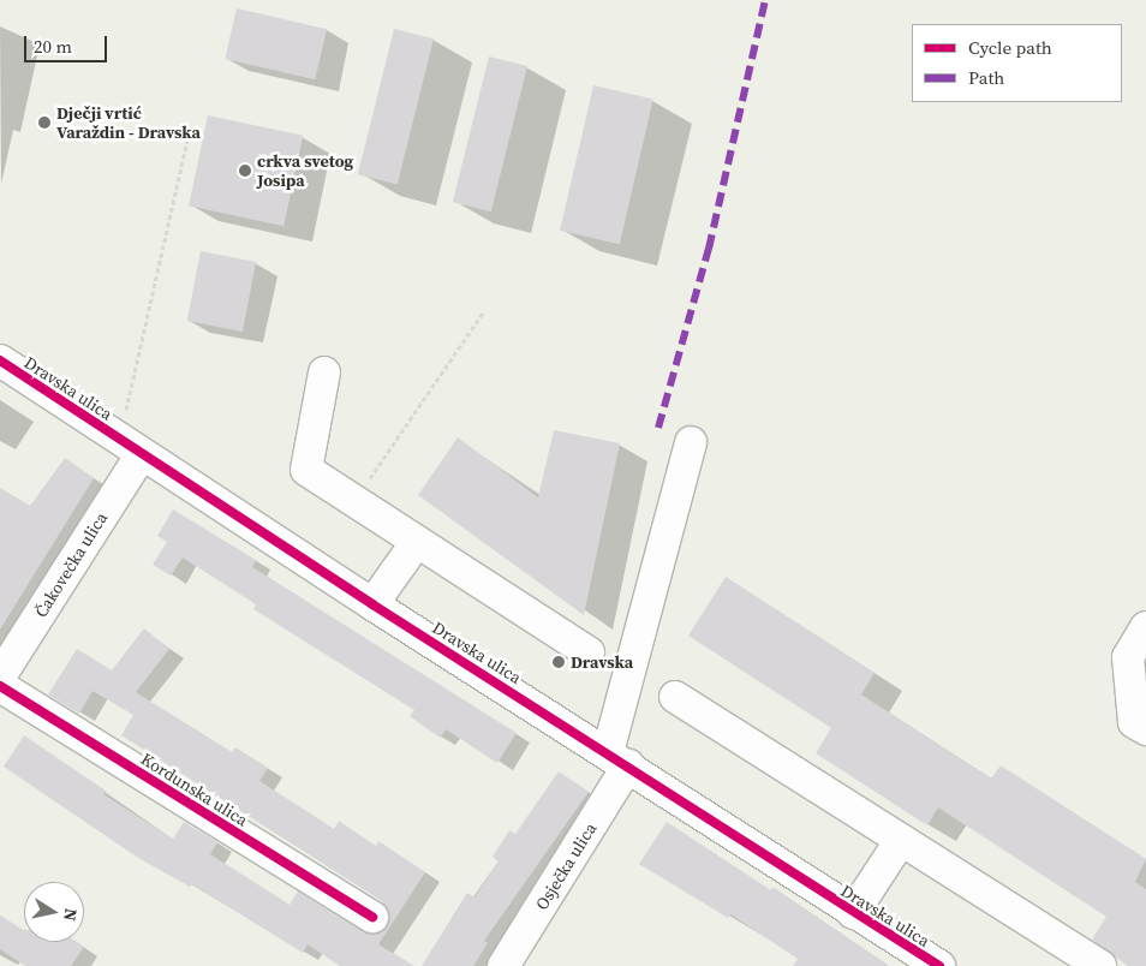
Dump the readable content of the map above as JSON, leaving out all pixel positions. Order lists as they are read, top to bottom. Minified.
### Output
{"streets":{"street":["Dravska ulica","Čakovečka ulica","Kordunska ulica","Osječka ulica"]},"crossings":[["Dravska ulica","Čakovečka ulica"],["Dravska ulica","Osječka ulica"]],"places":["Dječji vrtić Varaždin - Dravska","crkva svetog Josipa","Dravska"],"legend":["Cycle path","Path"],"scale_bar":"20 m","north":"right"}
